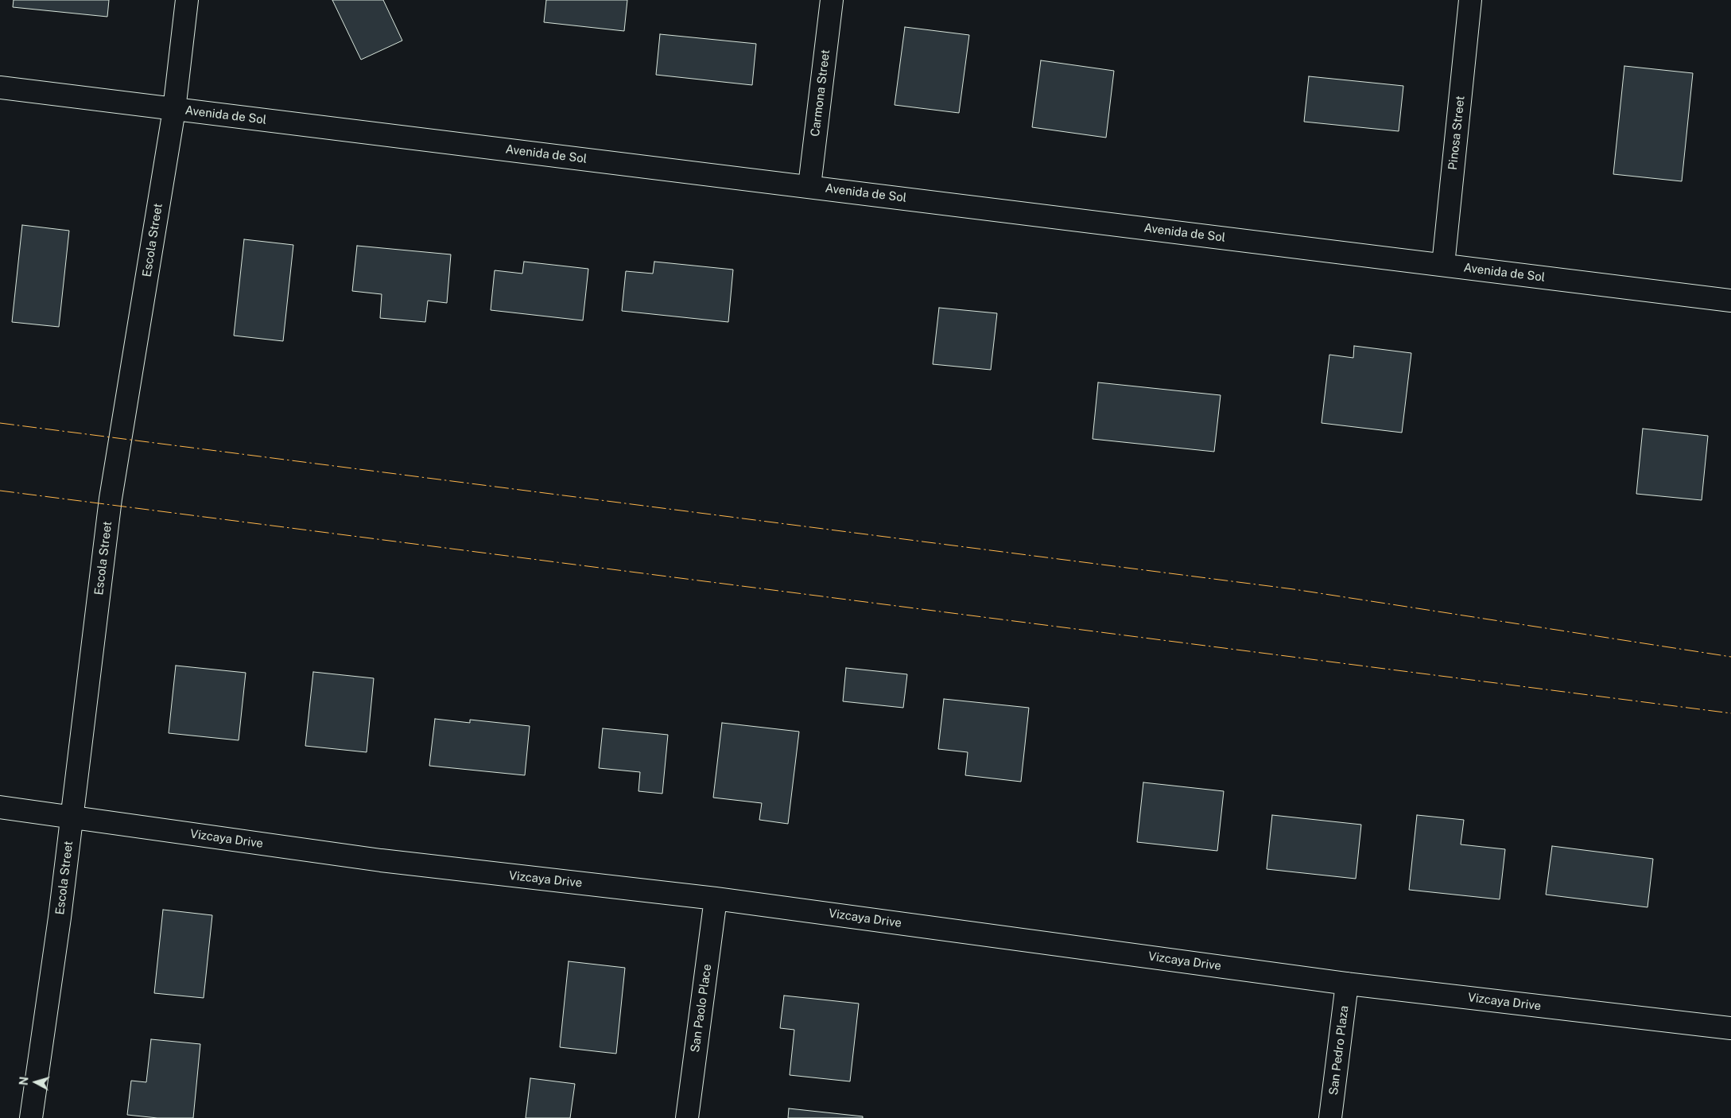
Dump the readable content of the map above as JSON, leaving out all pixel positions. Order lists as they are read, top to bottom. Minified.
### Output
{"streets":{"street":["Carmona Street","Avenida de Sol","Pinosa Street","Escola Street","Vizcaya Drive","San Paolo Place","San Pedro Plaza"]},"crossings":[["Carmona Street","Avenida de Sol"],["Avenida de Sol","Pinosa Street"],["Avenida de Sol","Escola Street"],["Escola Street","Vizcaya Drive"],["Vizcaya Drive","San Paolo Place"],["Vizcaya Drive","San Pedro Plaza"]],"north":"left"}
